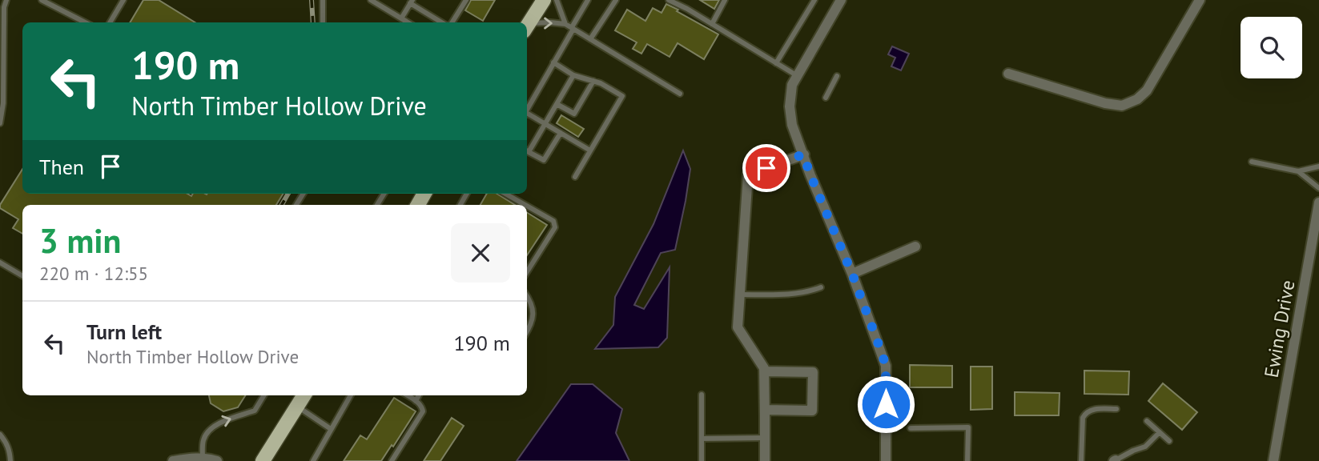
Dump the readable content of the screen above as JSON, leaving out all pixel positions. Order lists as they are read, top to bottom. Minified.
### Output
{"streets":{"street":["Ewing Drive"]},"page":{"turn":["190 m","North Timber Hollow Drive"],"then":"Then","heading":["3 min","220 m · 12:55"],"list":[{"name":"Turn left","note":"North Timber Hollow Drive","value":"190 m"}]}}
